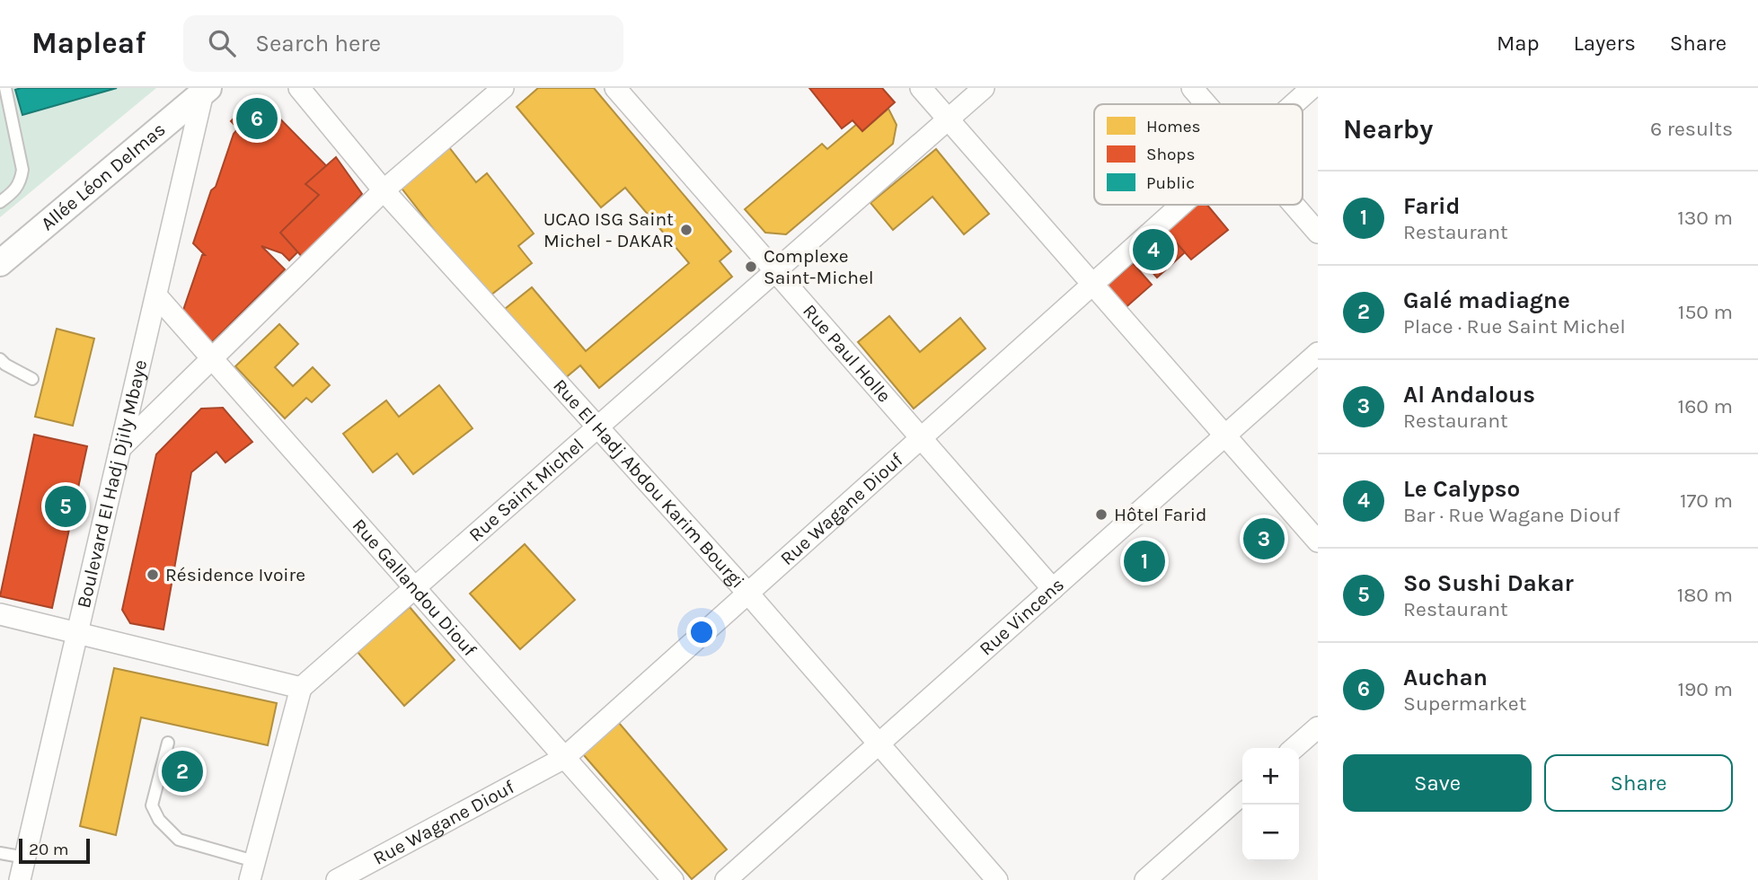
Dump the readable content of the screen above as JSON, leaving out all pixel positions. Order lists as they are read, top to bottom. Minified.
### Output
{"streets":{"street":["Allée Léon Delmas","Rue Paul Holle","Rue El Hadj Abdou Karim Bourgi","Boulevard El Hadj Djily Mbaye","Rue Saint Michel","Rue Wagane Diouf","Rue Gallandou Diouf","Rue Vincens"]},"crossings":[["Allée Léon Delmas","Boulevard El Hadj Djily Mbaye"],["Rue Paul Holle","Rue Saint Michel"],["Rue Paul Holle","Rue Wagane Diouf"],["Rue Paul Holle","Rue Vincens"],["Rue El Hadj Abdou Karim Bourgi","Rue Saint Michel"],["Rue El Hadj Abdou Karim Bourgi","Rue Wagane Diouf"],["Rue El Hadj Abdou Karim Bourgi","Rue Vincens"],["Boulevard El Hadj Djily Mbaye","Rue Gallandou Diouf"],["Rue Saint Michel","Rue Gallandou Diouf"],["Rue Wagane Diouf","Rue Gallandou Diouf"]],"places":["UCAO ISG Saint Michel - DAKAR","Complexe Saint-Michel","Hôtel Farid","Résidence Ivoire"],"legend":["Homes","Shops","Public"],"scale_bar":"20 m","page":{"header":"Mapleaf","search":"Search here","nav":["Map","Layers","Share"],"heading":["Nearby","6 results"],"pins":["6","4","5","3","1","2"],"list":[{"mark":"1","name":"Farid","note":"Restaurant","value":"130 m"},{"mark":"2","name":"Galé madiagne","note":"Place · Rue Saint Michel","value":"150 m"},{"mark":"3","name":"Al Andalous","note":"Restaurant","value":"160 m"},{"mark":"4","name":"Le Calypso","note":"Bar · Rue Wagane Diouf","value":"170 m"},{"mark":"5","name":"So Sushi Dakar","note":"Restaurant","value":"180 m"},{"mark":"6","name":"Auchan","note":"Supermarket","value":"190 m"}],"buttons":["Save","Share"],"map_buttons":["+","−"],"scale":"20 m"}}
